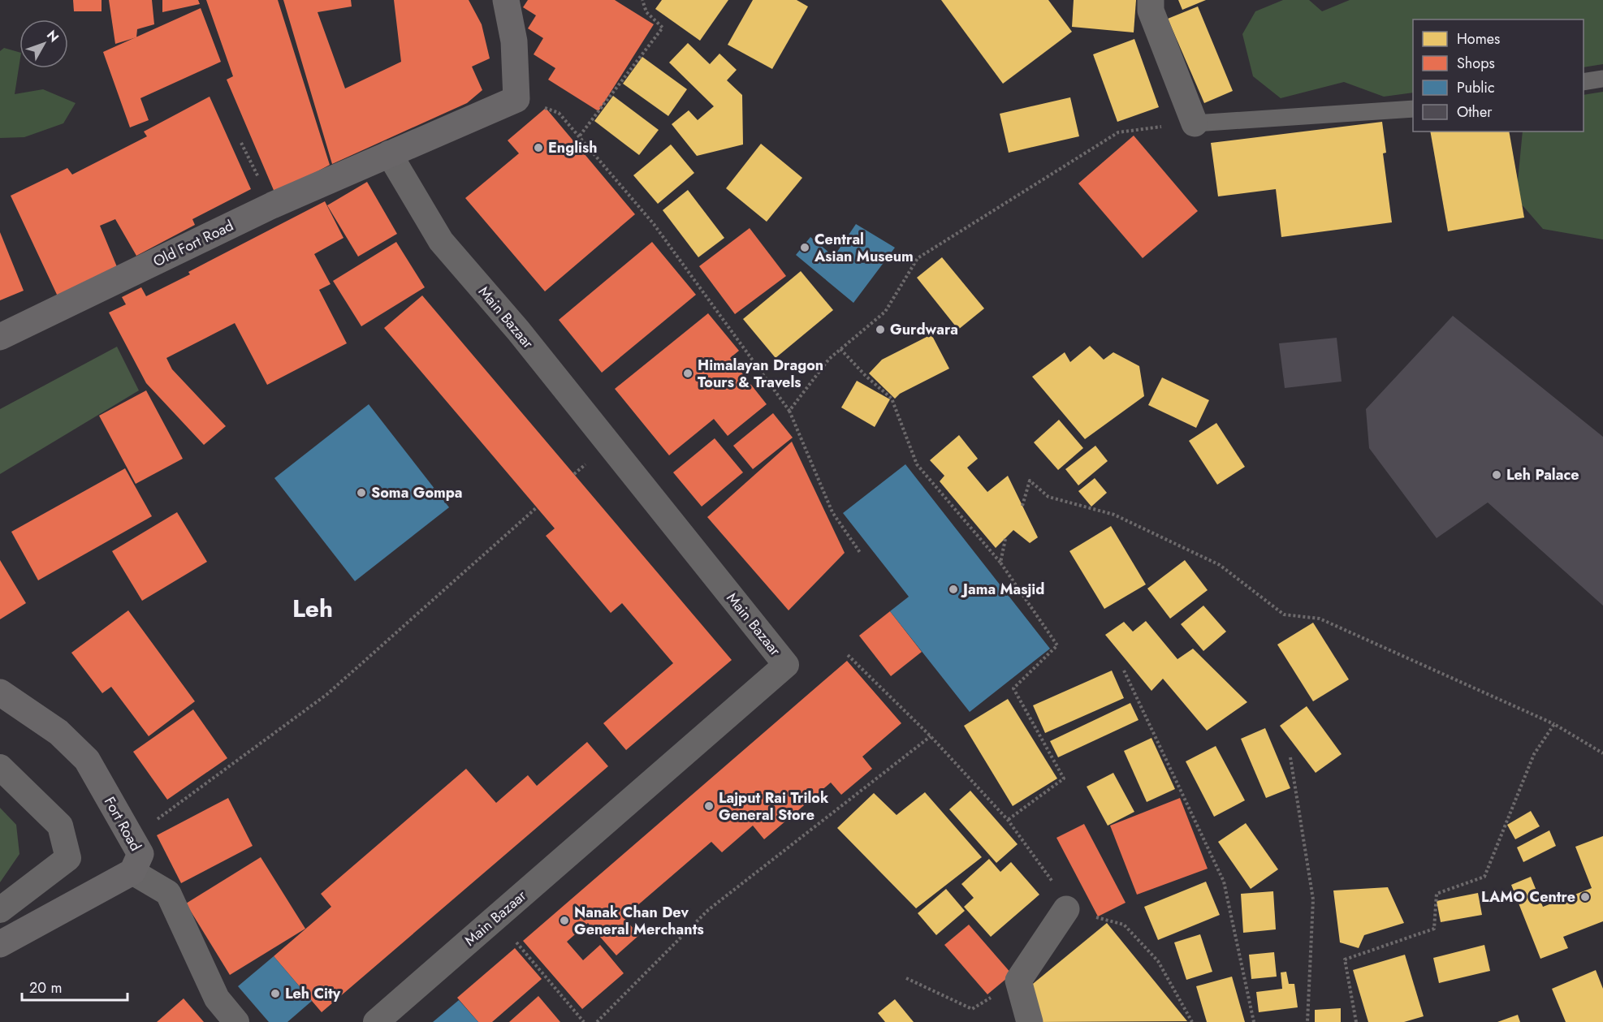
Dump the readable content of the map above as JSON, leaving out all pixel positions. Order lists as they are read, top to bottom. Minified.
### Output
{"streets":{"main road":["Old Fort Road","Fort Road"],"street":["Main Bazaar"]},"crossings":[["Old Fort Road","Main Bazaar"]],"districts":["Leh"],"places":["English","Central Asian Museum","Gurdwara","Himalayan Dragon Tours & Travels","Leh Palace","Soma Gompa","Jama Masjid","Lajput Rai Trilok General Store","LAMO Centre","Nanak Chan Dev General Merchants","Leh City"],"legend":["Homes","Shops","Public","Other"],"scale_bar":"20 m","north":"top right"}
